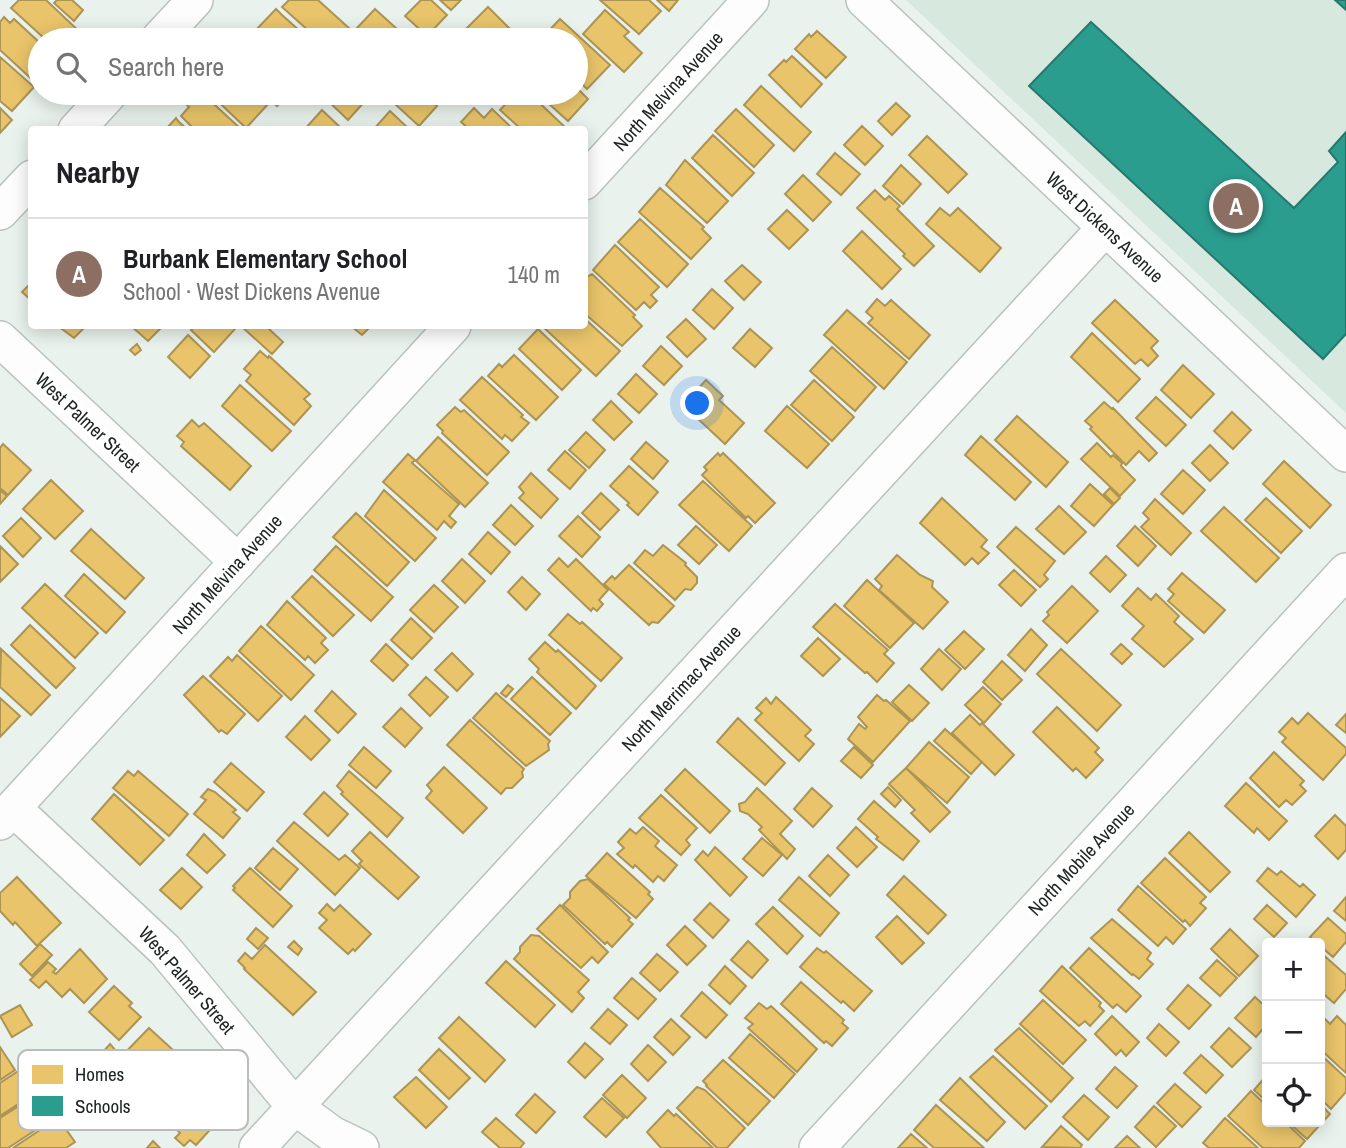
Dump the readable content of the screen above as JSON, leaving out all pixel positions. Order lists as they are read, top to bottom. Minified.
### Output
{"streets":{"street":["North Melvina Avenue","West Dickens Avenue","West Palmer Street","North Merrimac Avenue","North Mobile Avenue"]},"crossings":[["North Melvina Avenue","West Palmer Street"],["West Dickens Avenue","North Merrimac Avenue"],["West Palmer Street","North Merrimac Avenue"]],"legend":["Homes","Schools"],"page":{"search":"Search here","heading":"Nearby","pins":"A","list":[{"mark":"A","name":"Burbank Elementary School","note":"School · West Dickens Avenue","value":"140 m"}],"map_buttons":["+","−"]}}
